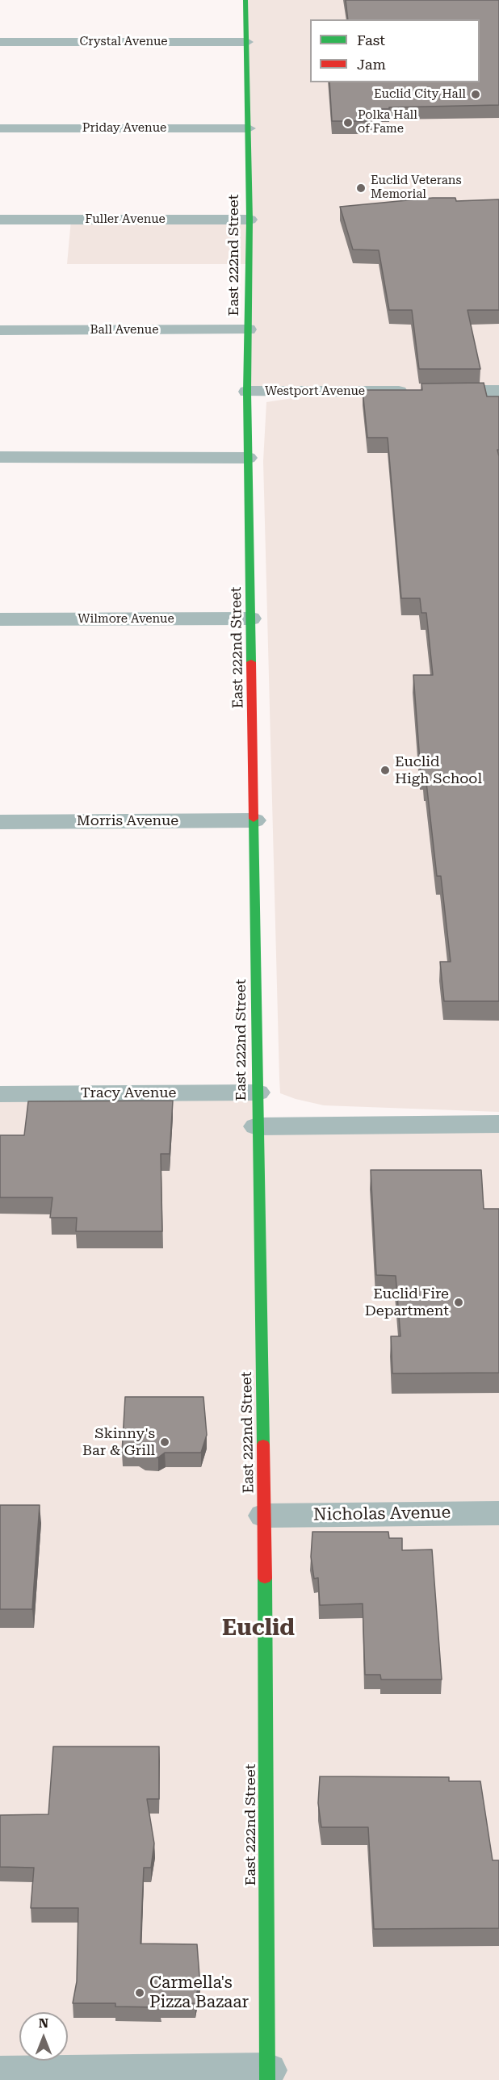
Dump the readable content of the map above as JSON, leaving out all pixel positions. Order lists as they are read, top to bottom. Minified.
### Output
{"streets":{"street":["Crystal Avenue","Priday Avenue","Fuller Avenue","East 222nd Street","Ball Avenue","Westport Avenue","Wilmore Avenue","Morris Avenue","Tracy Avenue","Nicholas Avenue"]},"crossings":[["Crystal Avenue","East 222nd Street"],["Priday Avenue","East 222nd Street"],["Fuller Avenue","East 222nd Street"],["East 222nd Street","Ball Avenue"],["East 222nd Street","Westport Avenue"],["East 222nd Street","Wilmore Avenue"],["East 222nd Street","Morris Avenue"],["East 222nd Street","Tracy Avenue"],["East 222nd Street","Nicholas Avenue"]],"districts":["Euclid"],"places":["Euclid City Hall","Polka Hall of Fame","Euclid Veterans Memorial","Euclid High School","Euclid Fire Department","Skinny's Bar & Grill","Carmella's Pizza Bazaar"],"legend":["Fast","Jam"],"north":"top"}
